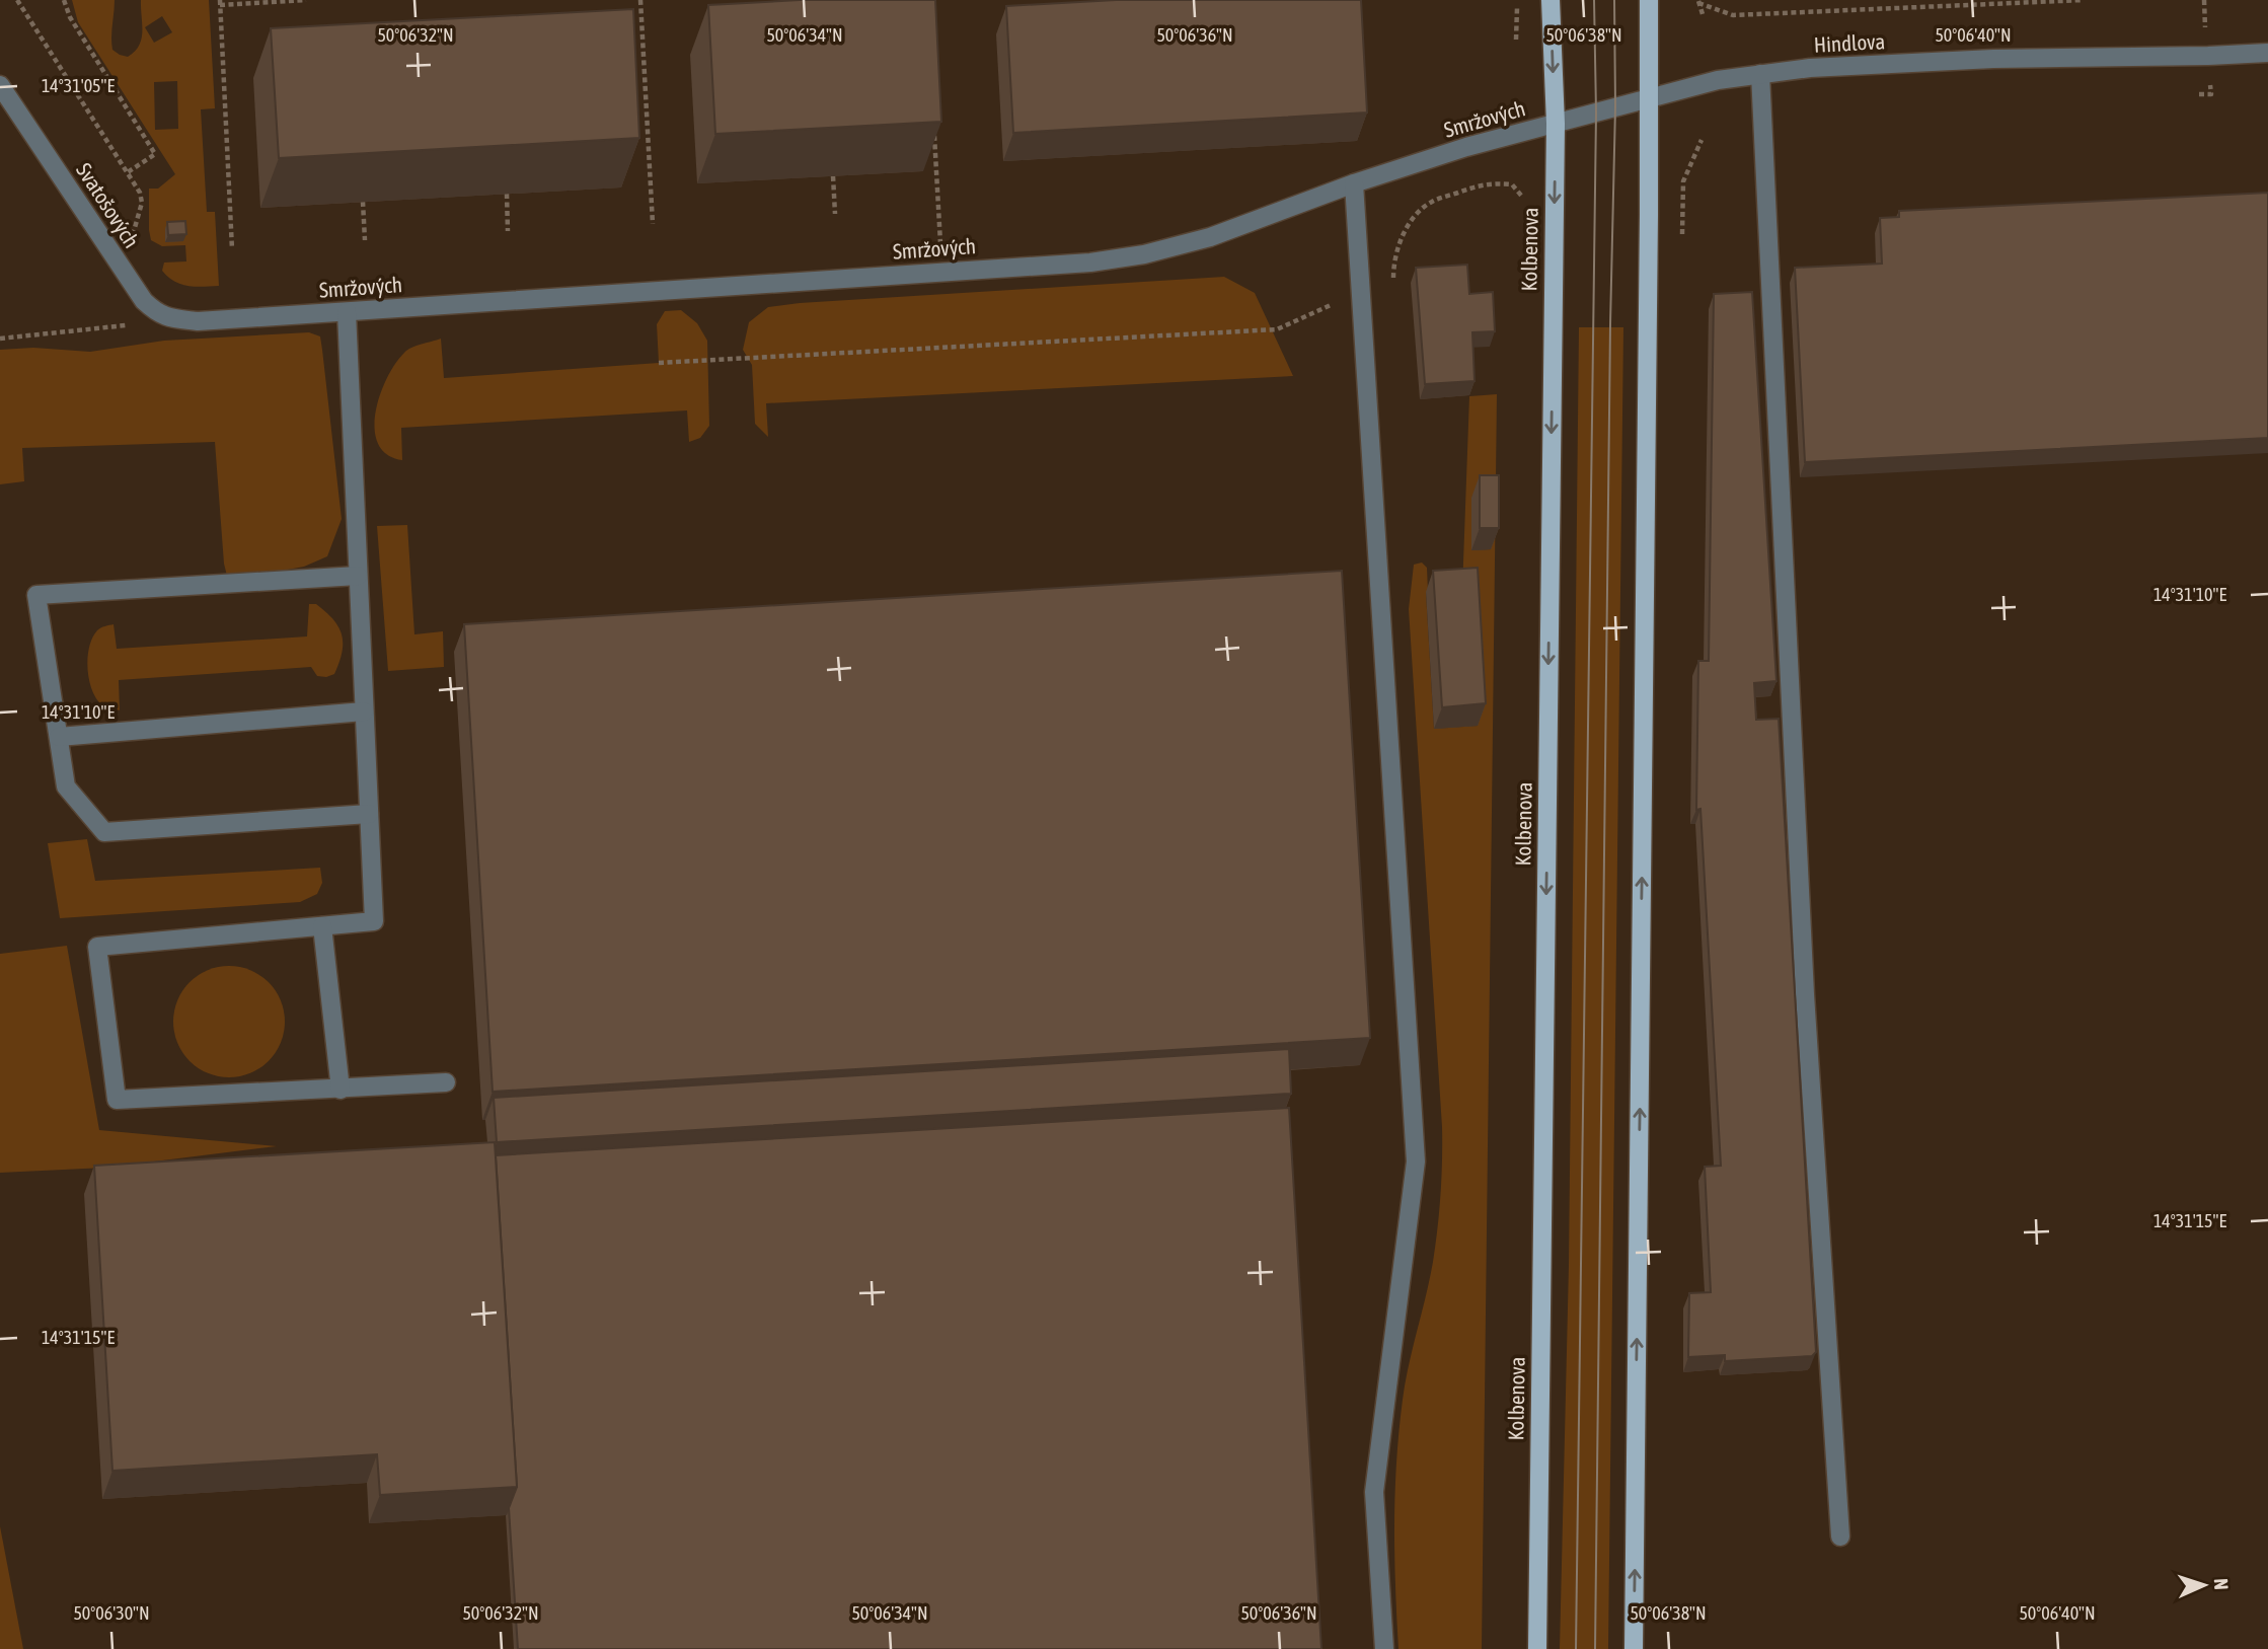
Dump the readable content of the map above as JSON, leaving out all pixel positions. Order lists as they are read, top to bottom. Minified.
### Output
{"streets":{"main road":["Kolbenova"],"street":["Hindlova","Smržových","Svatošových"]},"crossings":[["Hindlova","Smržových"],["Smržových","Svatošových"],["Smržových","Kolbenova"]],"north":"right","coordinates":["50°06'32\"N","50°06'34\"N","50°06'36\"N","50°06'38\"N","50°06'40\"N","14°31'05\"E","14°31'10\"E","14°31'15\"E","50°06'30\"N"]}
